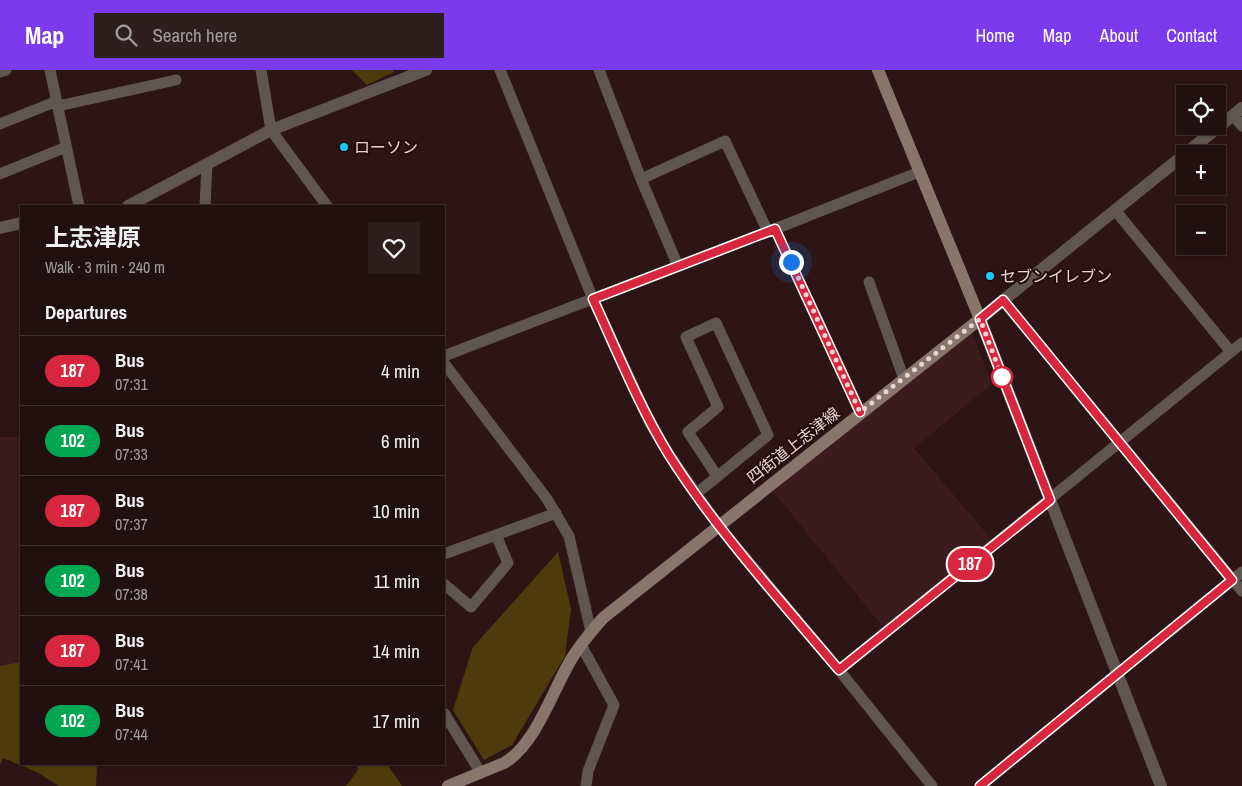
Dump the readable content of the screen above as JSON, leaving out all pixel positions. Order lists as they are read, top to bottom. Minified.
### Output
{"streets":{"main road":["四街道上志津線"]},"places":["ローソン","セブンイレブン"],"lines":["bus line 187"],"page":{"header":"Map","search":"Search here","nav":["Home","Map","About","Contact"],"on_map":"187","map_buttons":["+","−"],"heading":[["上志津原","Walk · 3 min · 240 m"],"Departures"],"list":[{"mark":"187","name":"Bus","note":"07:31","value":"4 min"},{"mark":"102","name":"Bus","note":"07:33","value":"6 min"},{"mark":"187","name":"Bus","note":"07:37","value":"10 min"},{"mark":"102","name":"Bus","note":"07:38","value":"11 min"},{"mark":"187","name":"Bus","note":"07:41","value":"14 min"},{"mark":"102","name":"Bus","note":"07:44","value":"17 min"}]}}
